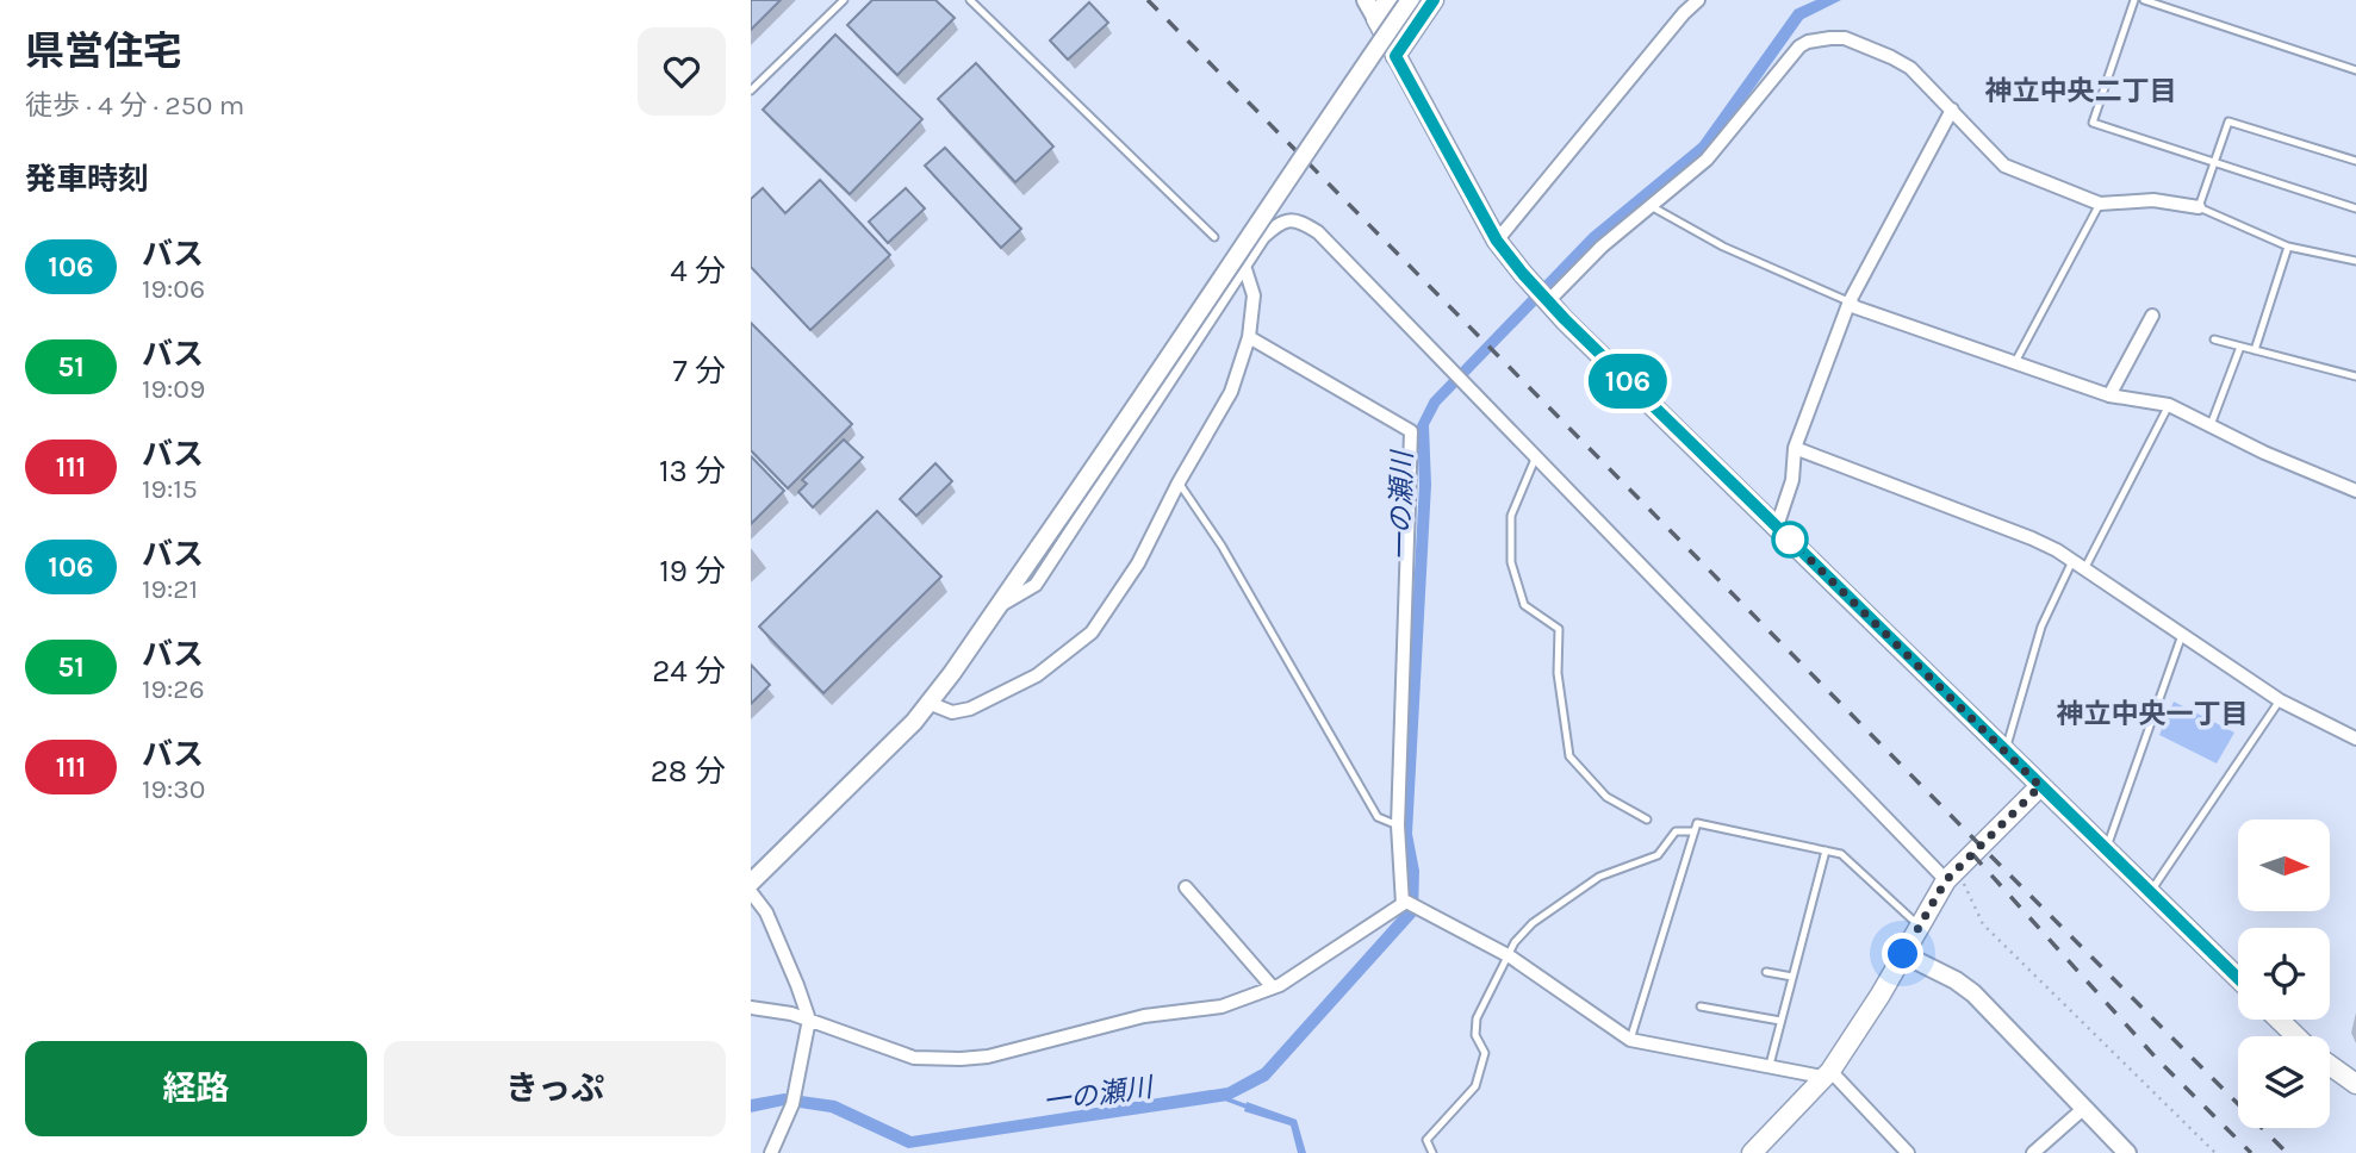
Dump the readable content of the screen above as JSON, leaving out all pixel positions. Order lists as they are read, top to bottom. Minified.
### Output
{"districts":["神立中央二丁目","神立中央一丁目"],"water":["一の瀬川"],"lines":["bus line 106"],"north":"right","page":{"heading":[["県営住宅","徒歩 · 4 分 · 250 m"],"発車時刻"],"on_map":"106","list":[{"mark":"106","name":"バス","note":"19:06","value":"4 分"},{"mark":"51","name":"バス","note":"19:09","value":"7 分"},{"mark":"111","name":"バス","note":"19:15","value":"13 分"},{"mark":"106","name":"バス","note":"19:21","value":"19 分"},{"mark":"51","name":"バス","note":"19:26","value":"24 分"},{"mark":"111","name":"バス","note":"19:30","value":"28 分"}],"buttons":["経路","きっぷ"]}}
